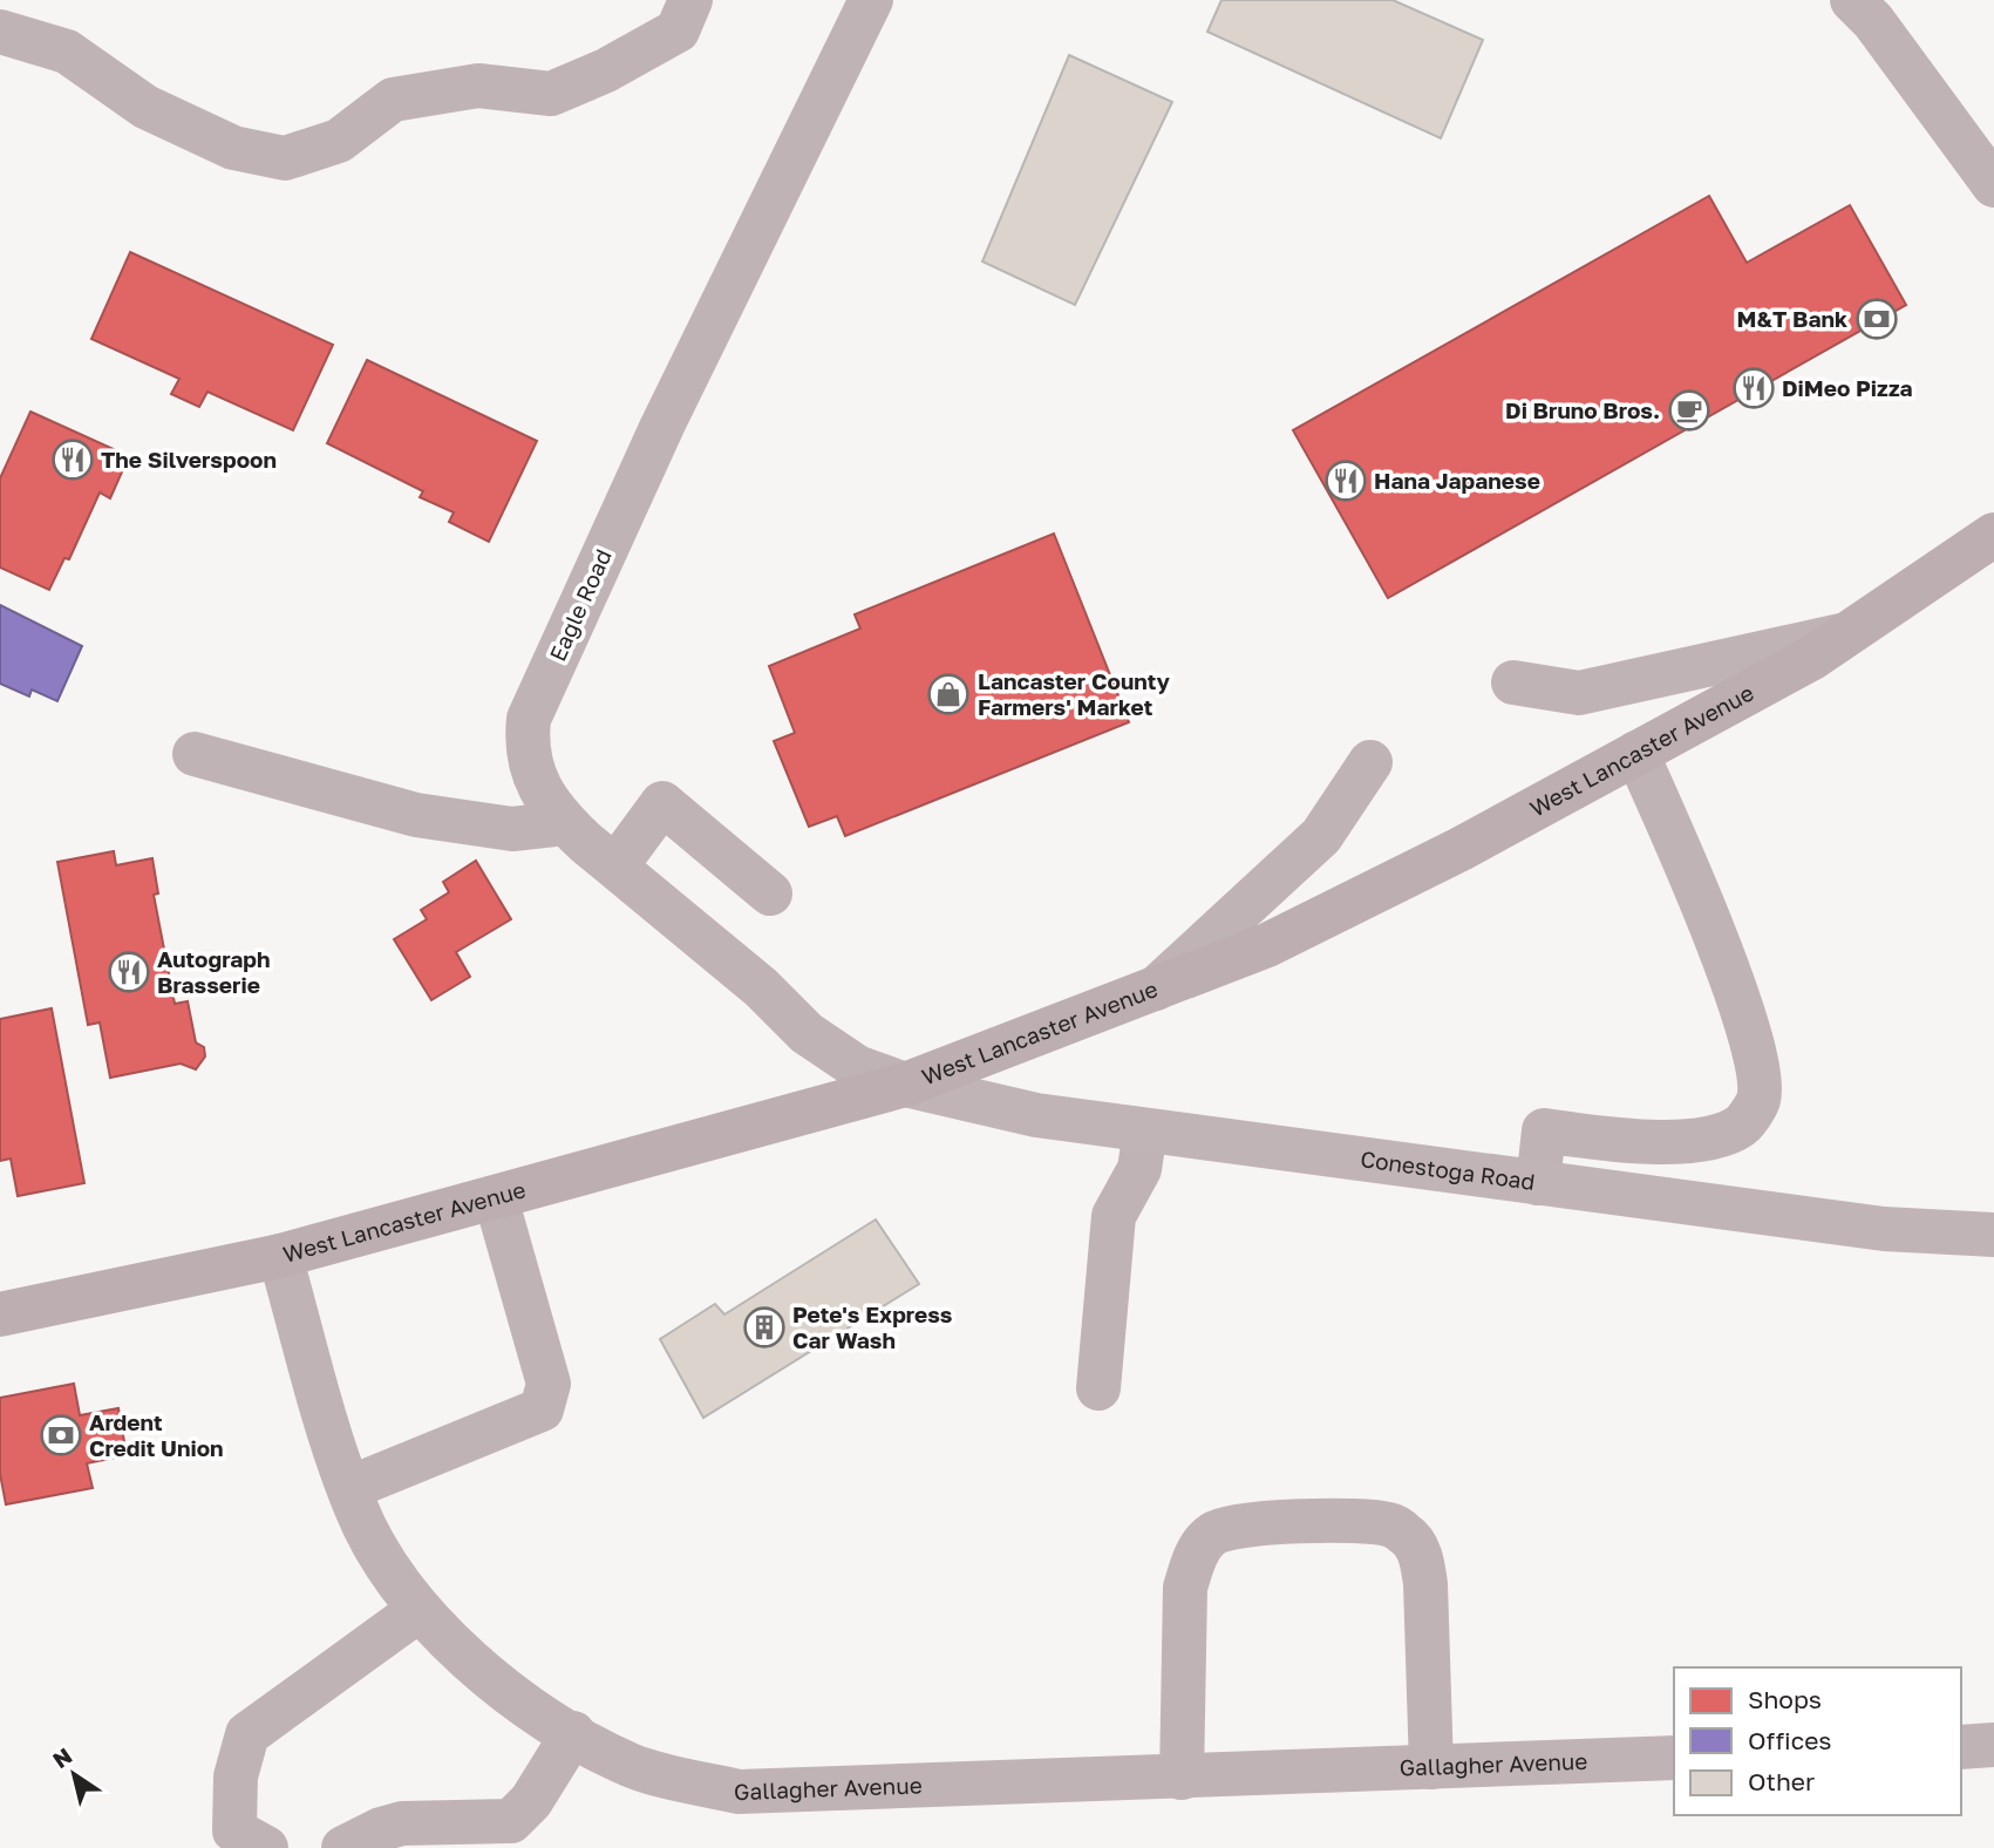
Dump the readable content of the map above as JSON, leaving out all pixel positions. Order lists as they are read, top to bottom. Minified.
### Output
{"streets":{"highway":["West Lancaster Avenue"],"main road":["Conestoga Road"],"street":["Eagle Road","Gallagher Avenue"]},"crossings":[["Eagle Road","West Lancaster Avenue"],["Eagle Road","Conestoga Road"],["West Lancaster Avenue","Conestoga Road"],["West Lancaster Avenue","Gallagher Avenue"]],"places":{"bank":["M&T Bank","Ardent Credit Union"],"restaurant":["DiMeo Pizza","The Silverspoon","Hana Japanese","Autograph Brasserie"],"cafe":["Di Bruno Bros."],"shop":["Lancaster County Farmers' Market"],"building":["Pete's Express Car Wash"]},"legend":["Shops","Offices","Other"],"north":"top left"}
